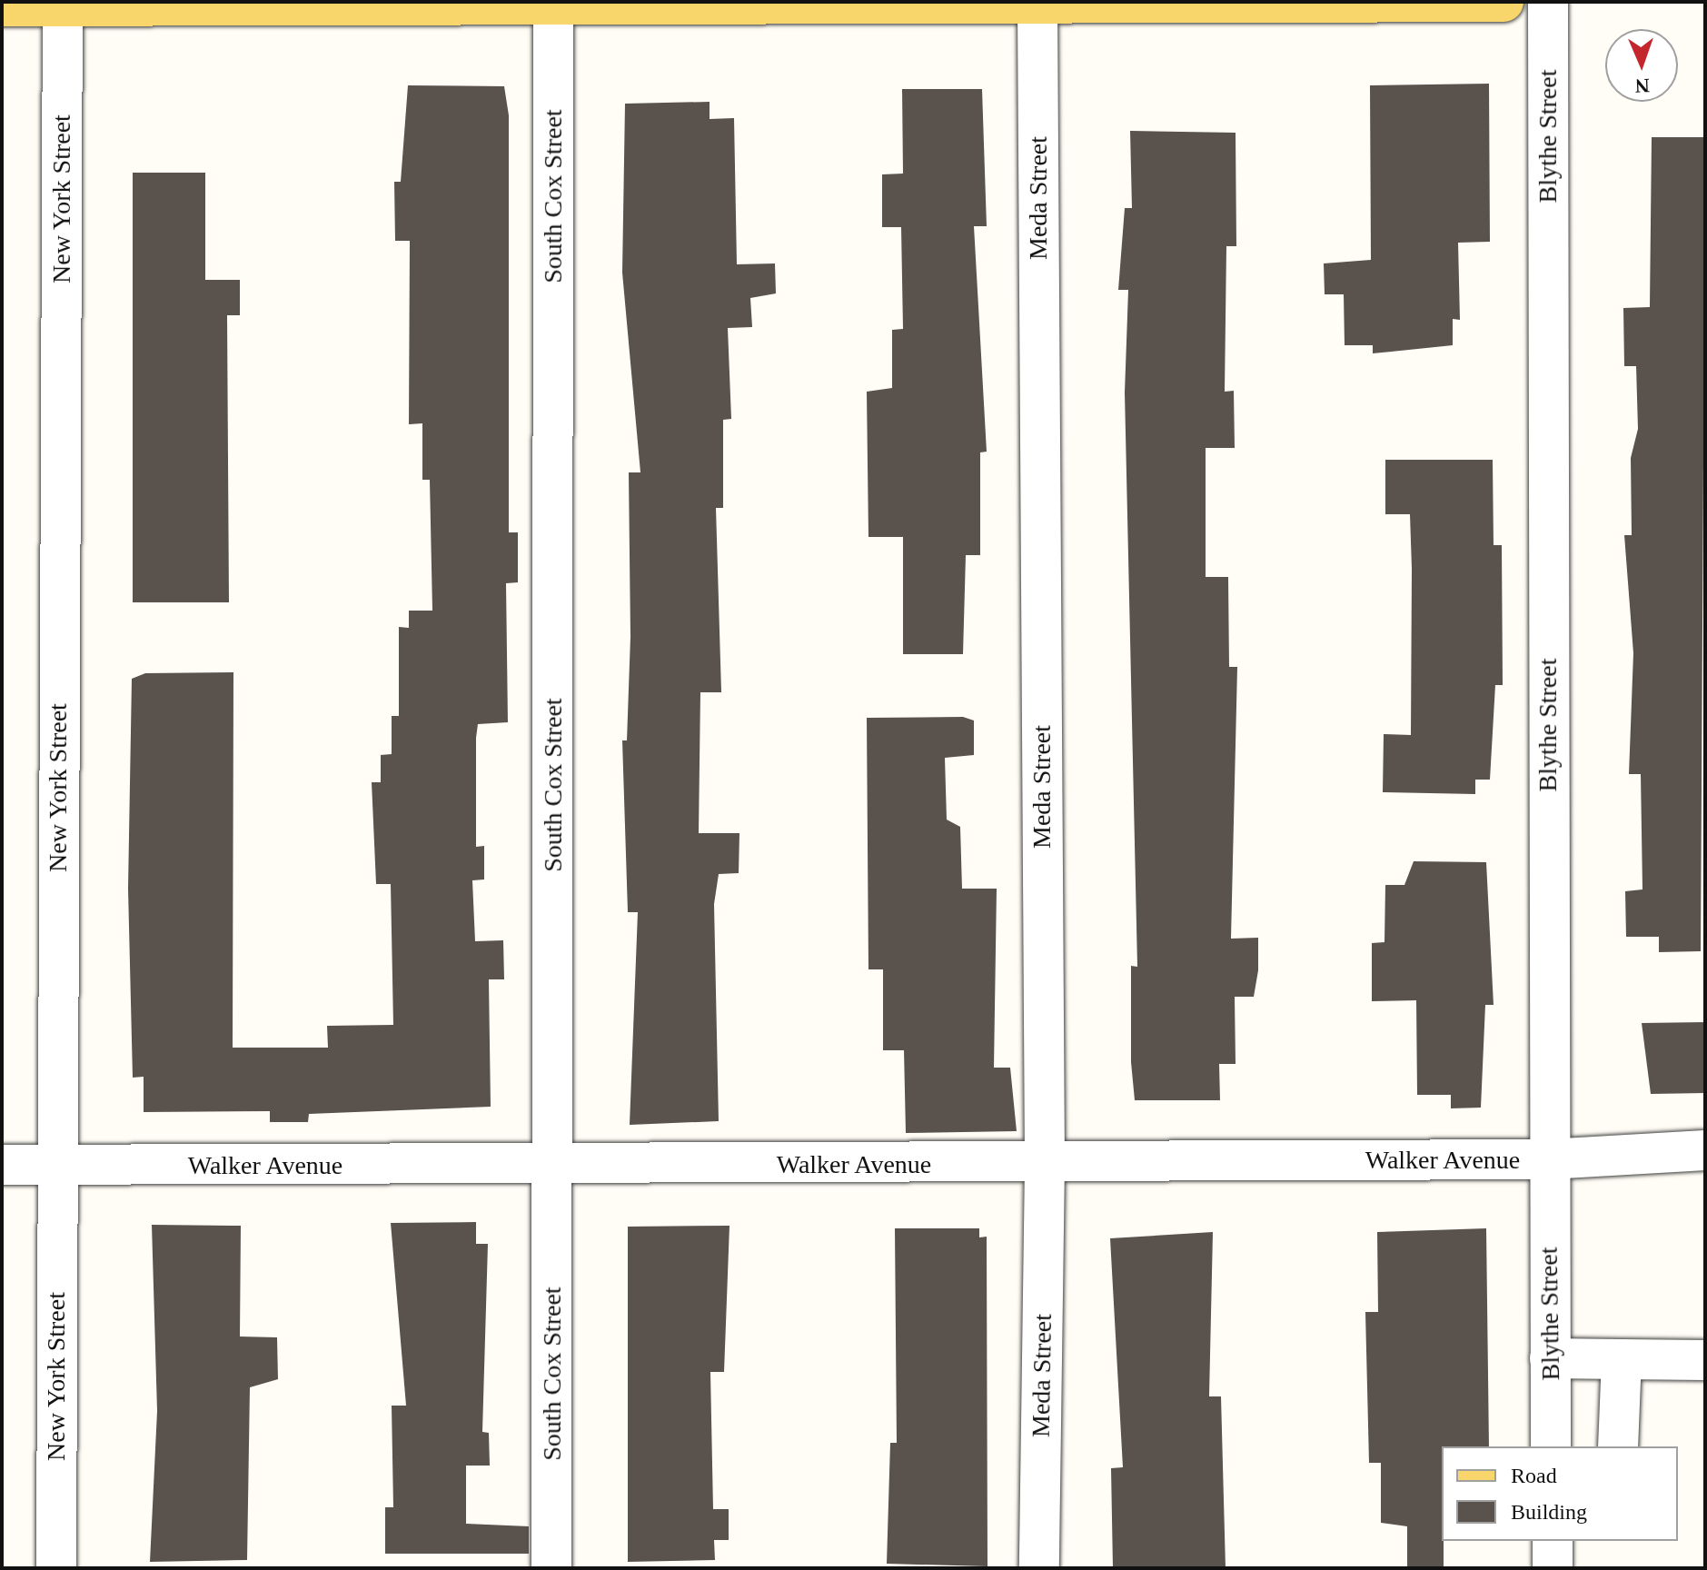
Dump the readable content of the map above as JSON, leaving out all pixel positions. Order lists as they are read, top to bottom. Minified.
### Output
{"streets":{"street":["Blythe Street","South Cox Street","Meda Street","New York Street","Walker Avenue"]},"crossings":[["Blythe Street","Walker Avenue"],["South Cox Street","Walker Avenue"],["Meda Street","Walker Avenue"],["New York Street","Walker Avenue"]],"legend":["Road","Building"],"north":"bottom"}
